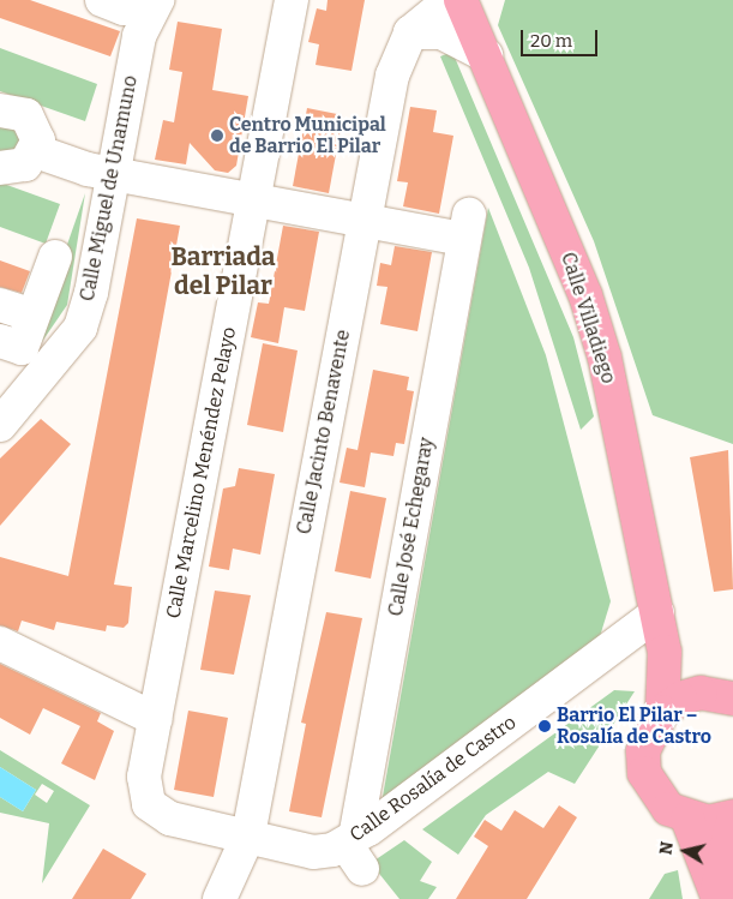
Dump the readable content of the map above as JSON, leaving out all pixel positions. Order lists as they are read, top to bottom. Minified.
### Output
{"streets":{"highway":["Calle Villadiego"],"street":["Calle Miguel de Unamuno","Calle Jacinto Benavente","Calle Marcelino Menéndez Pelayo","Calle José Echegaray","Calle Rosalía de Castro"]},"crossings":[["Calle Villadiego","Calle Rosalía de Castro"],["Calle Jacinto Benavente","Calle Marcelino Menéndez Pelayo"],["Calle Jacinto Benavente","Calle José Echegaray"],["Calle Jacinto Benavente","Calle Rosalía de Castro"],["Calle Marcelino Menéndez Pelayo","Calle Rosalía de Castro"],["Calle José Echegaray","Calle Rosalía de Castro"]],"districts":["Barriada del Pilar"],"places":["Centro Municipal de Barrio El Pilar","Barrio El Pilar – Rosalía de Castro"],"scale_bar":"20 m","north":"left"}
